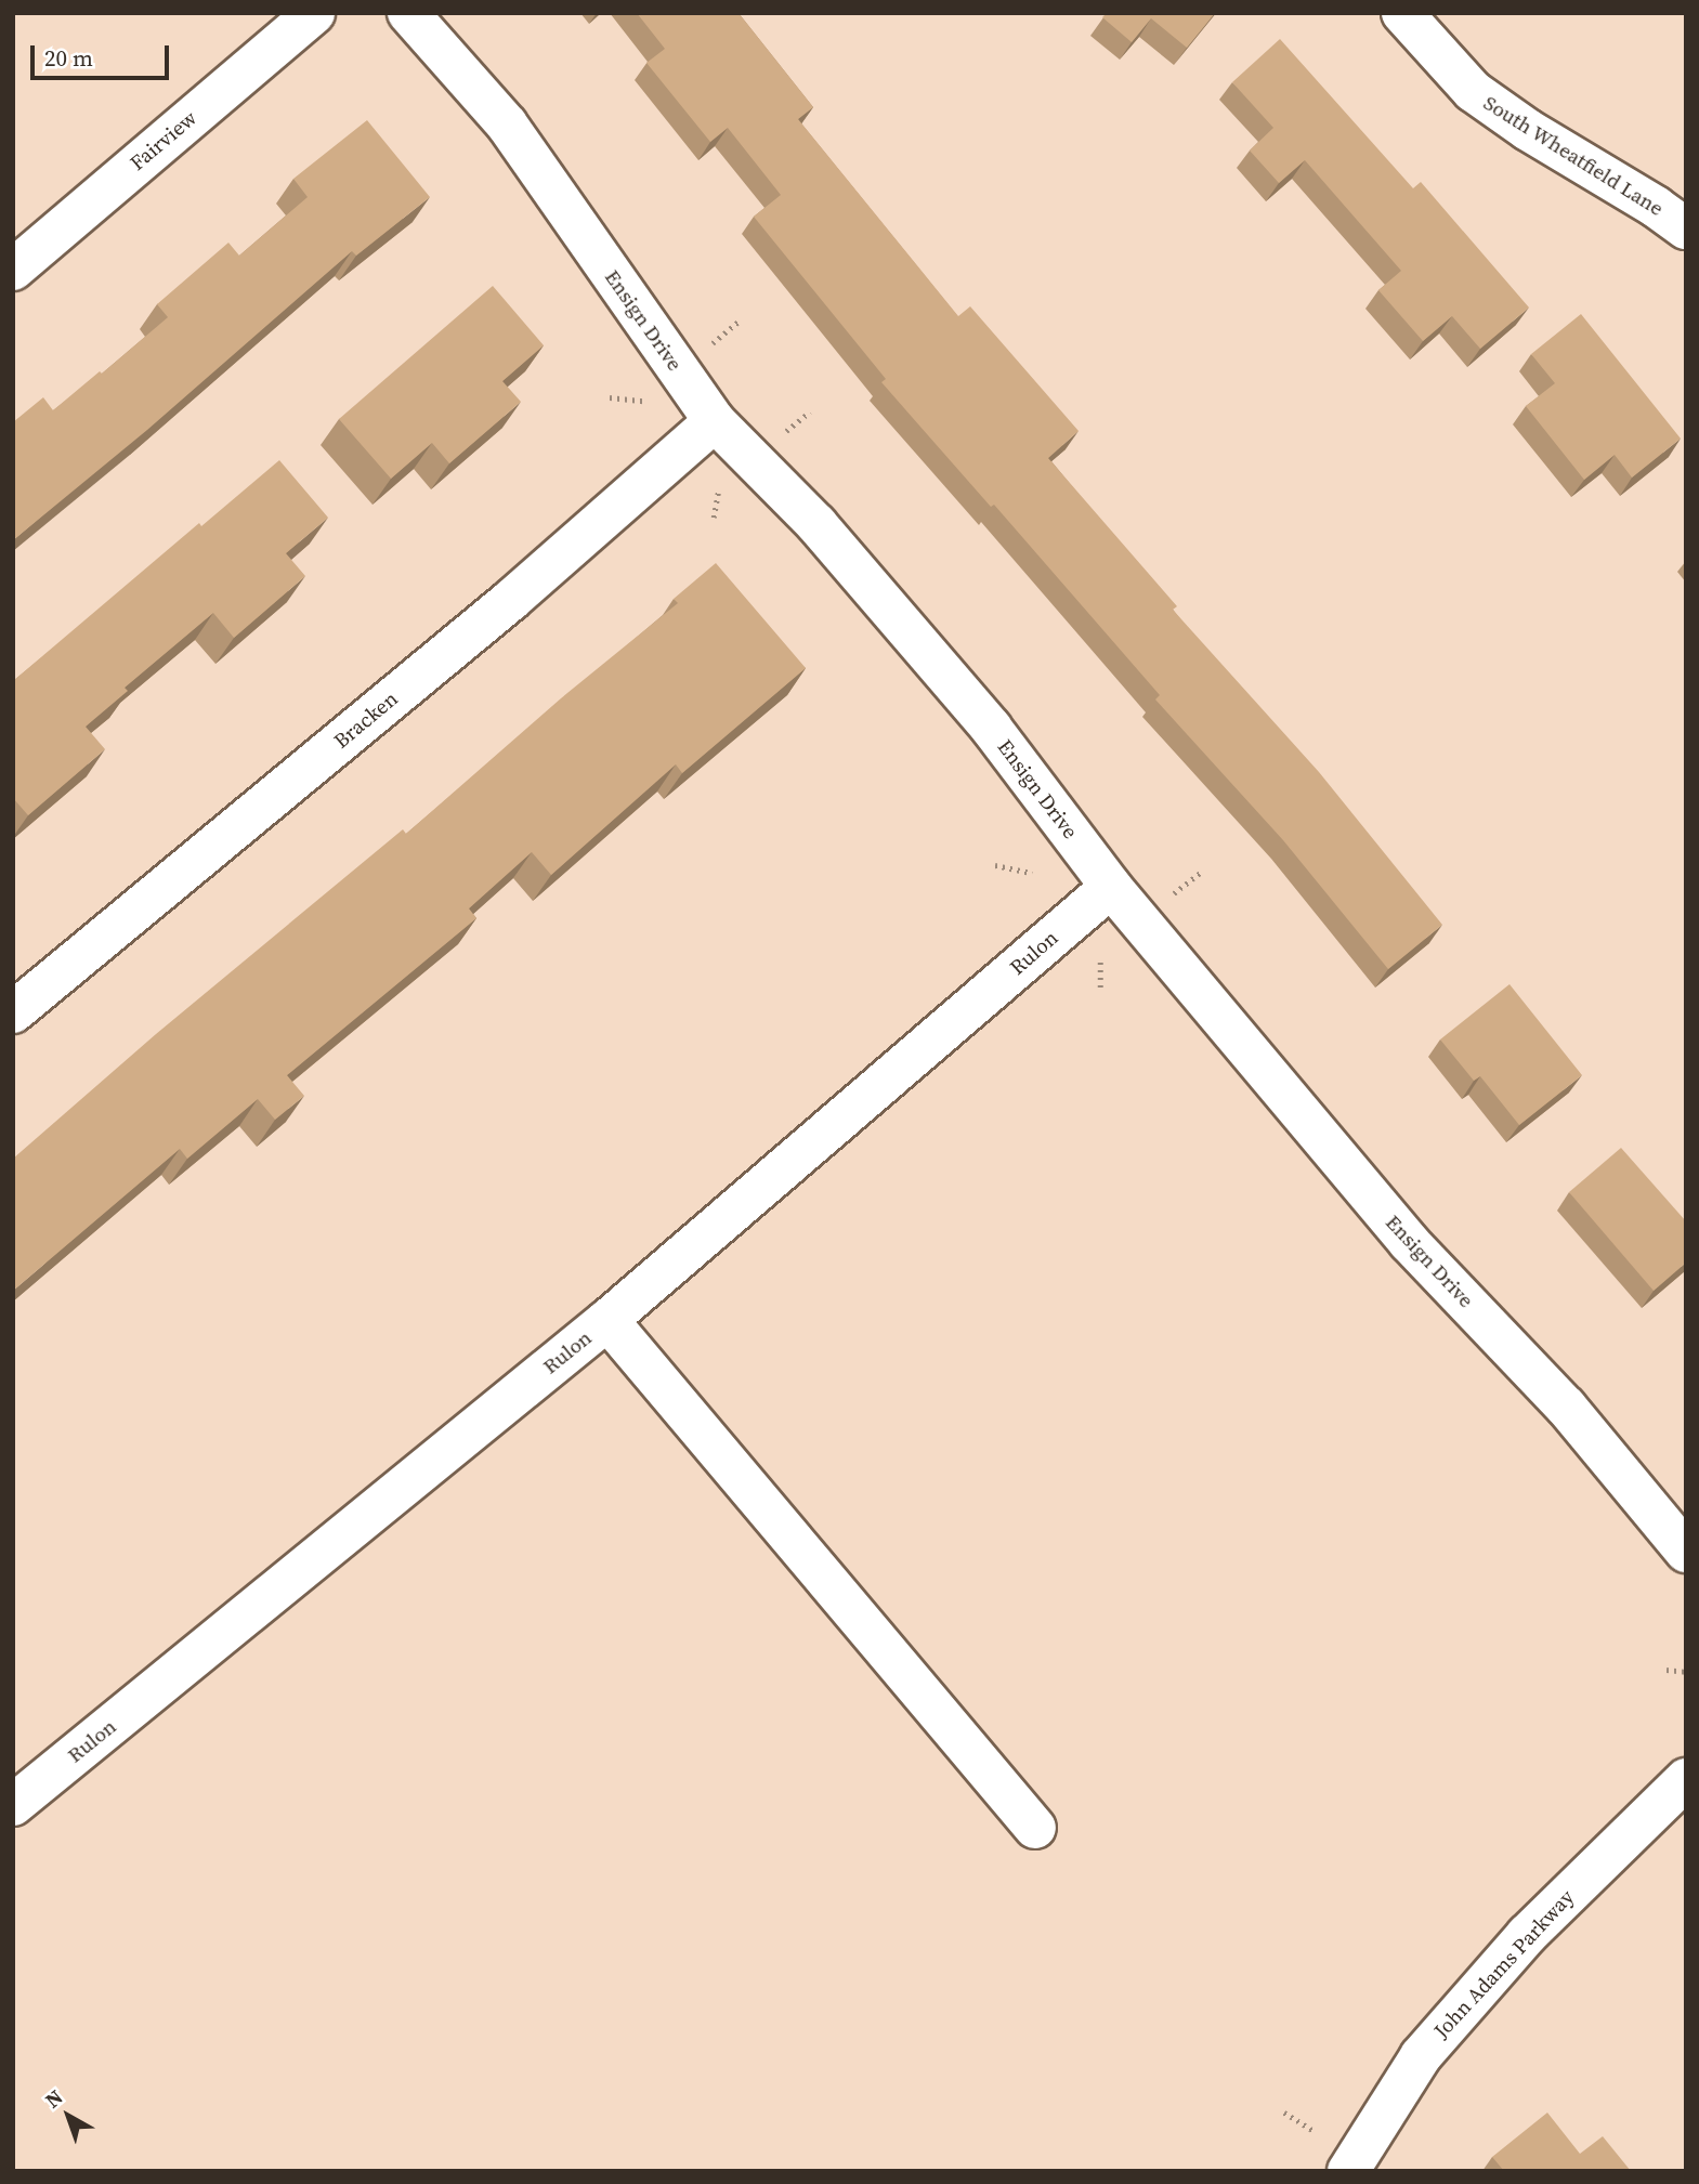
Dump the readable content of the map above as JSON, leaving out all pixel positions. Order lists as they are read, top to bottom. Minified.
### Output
{"streets":{"street":["Fairview","South Wheatfield Lane","Ensign Drive","Bracken","Rulon","John Adams Parkway"]},"crossings":[["Ensign Drive","Bracken"],["Ensign Drive","Rulon"]],"scale_bar":"20 m","north":"top left"}
